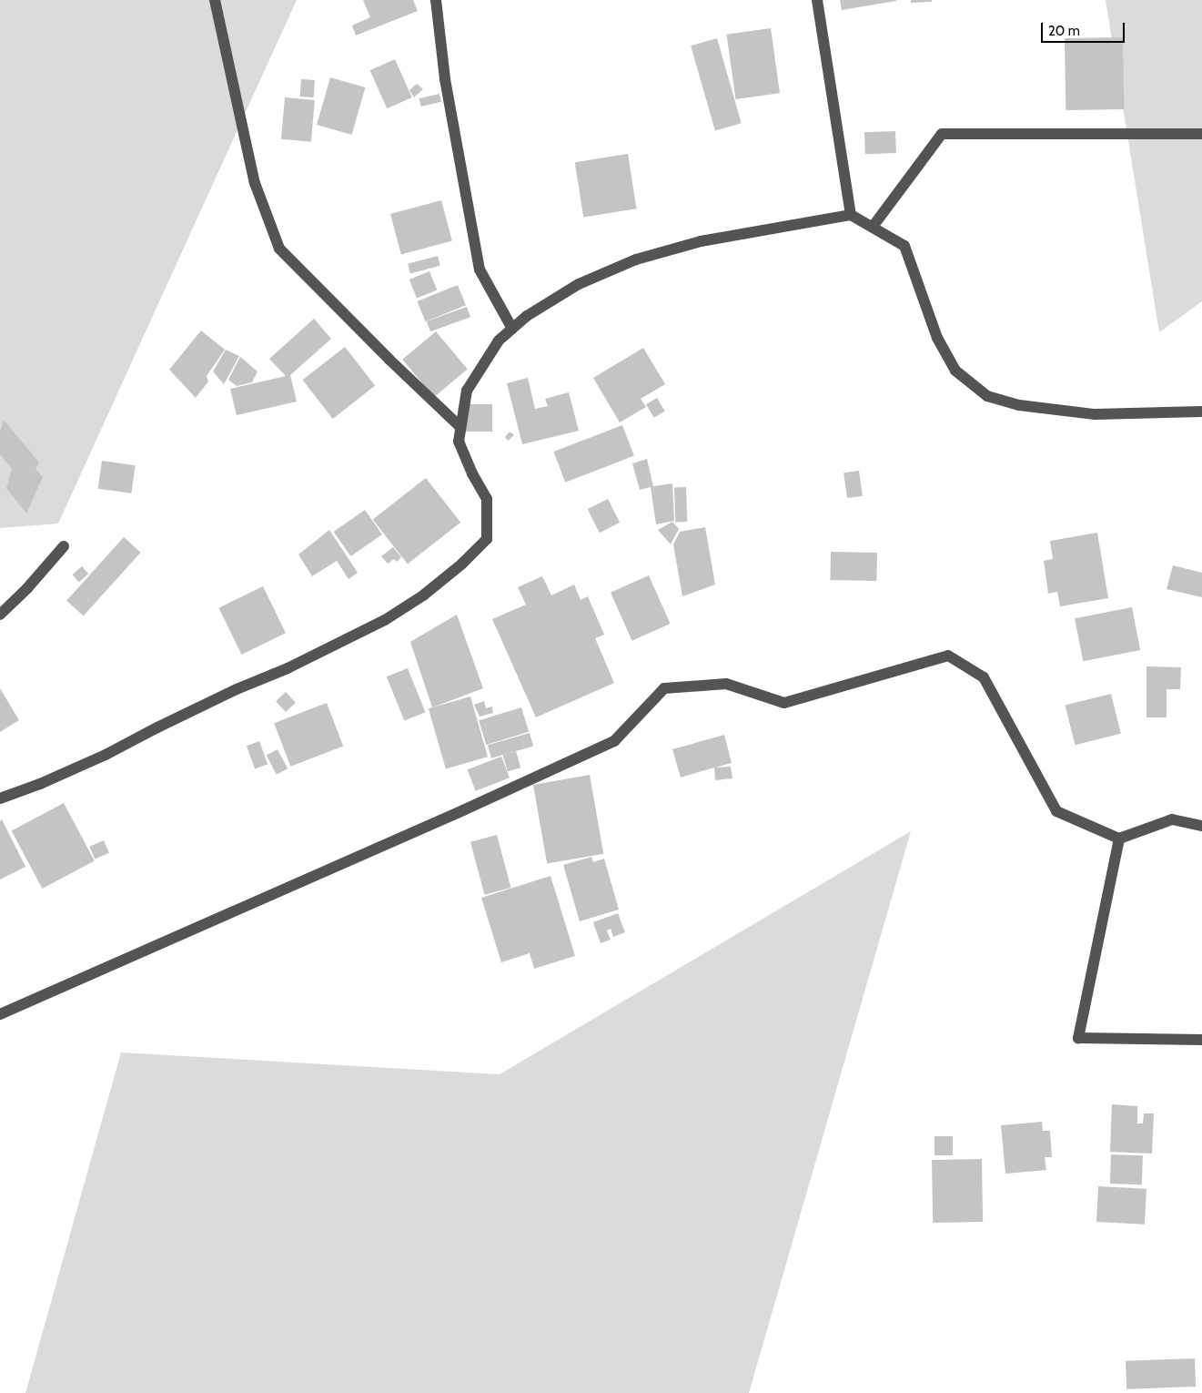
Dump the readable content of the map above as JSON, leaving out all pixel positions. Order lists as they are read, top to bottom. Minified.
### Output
{"scale_bar":"20 m"}
